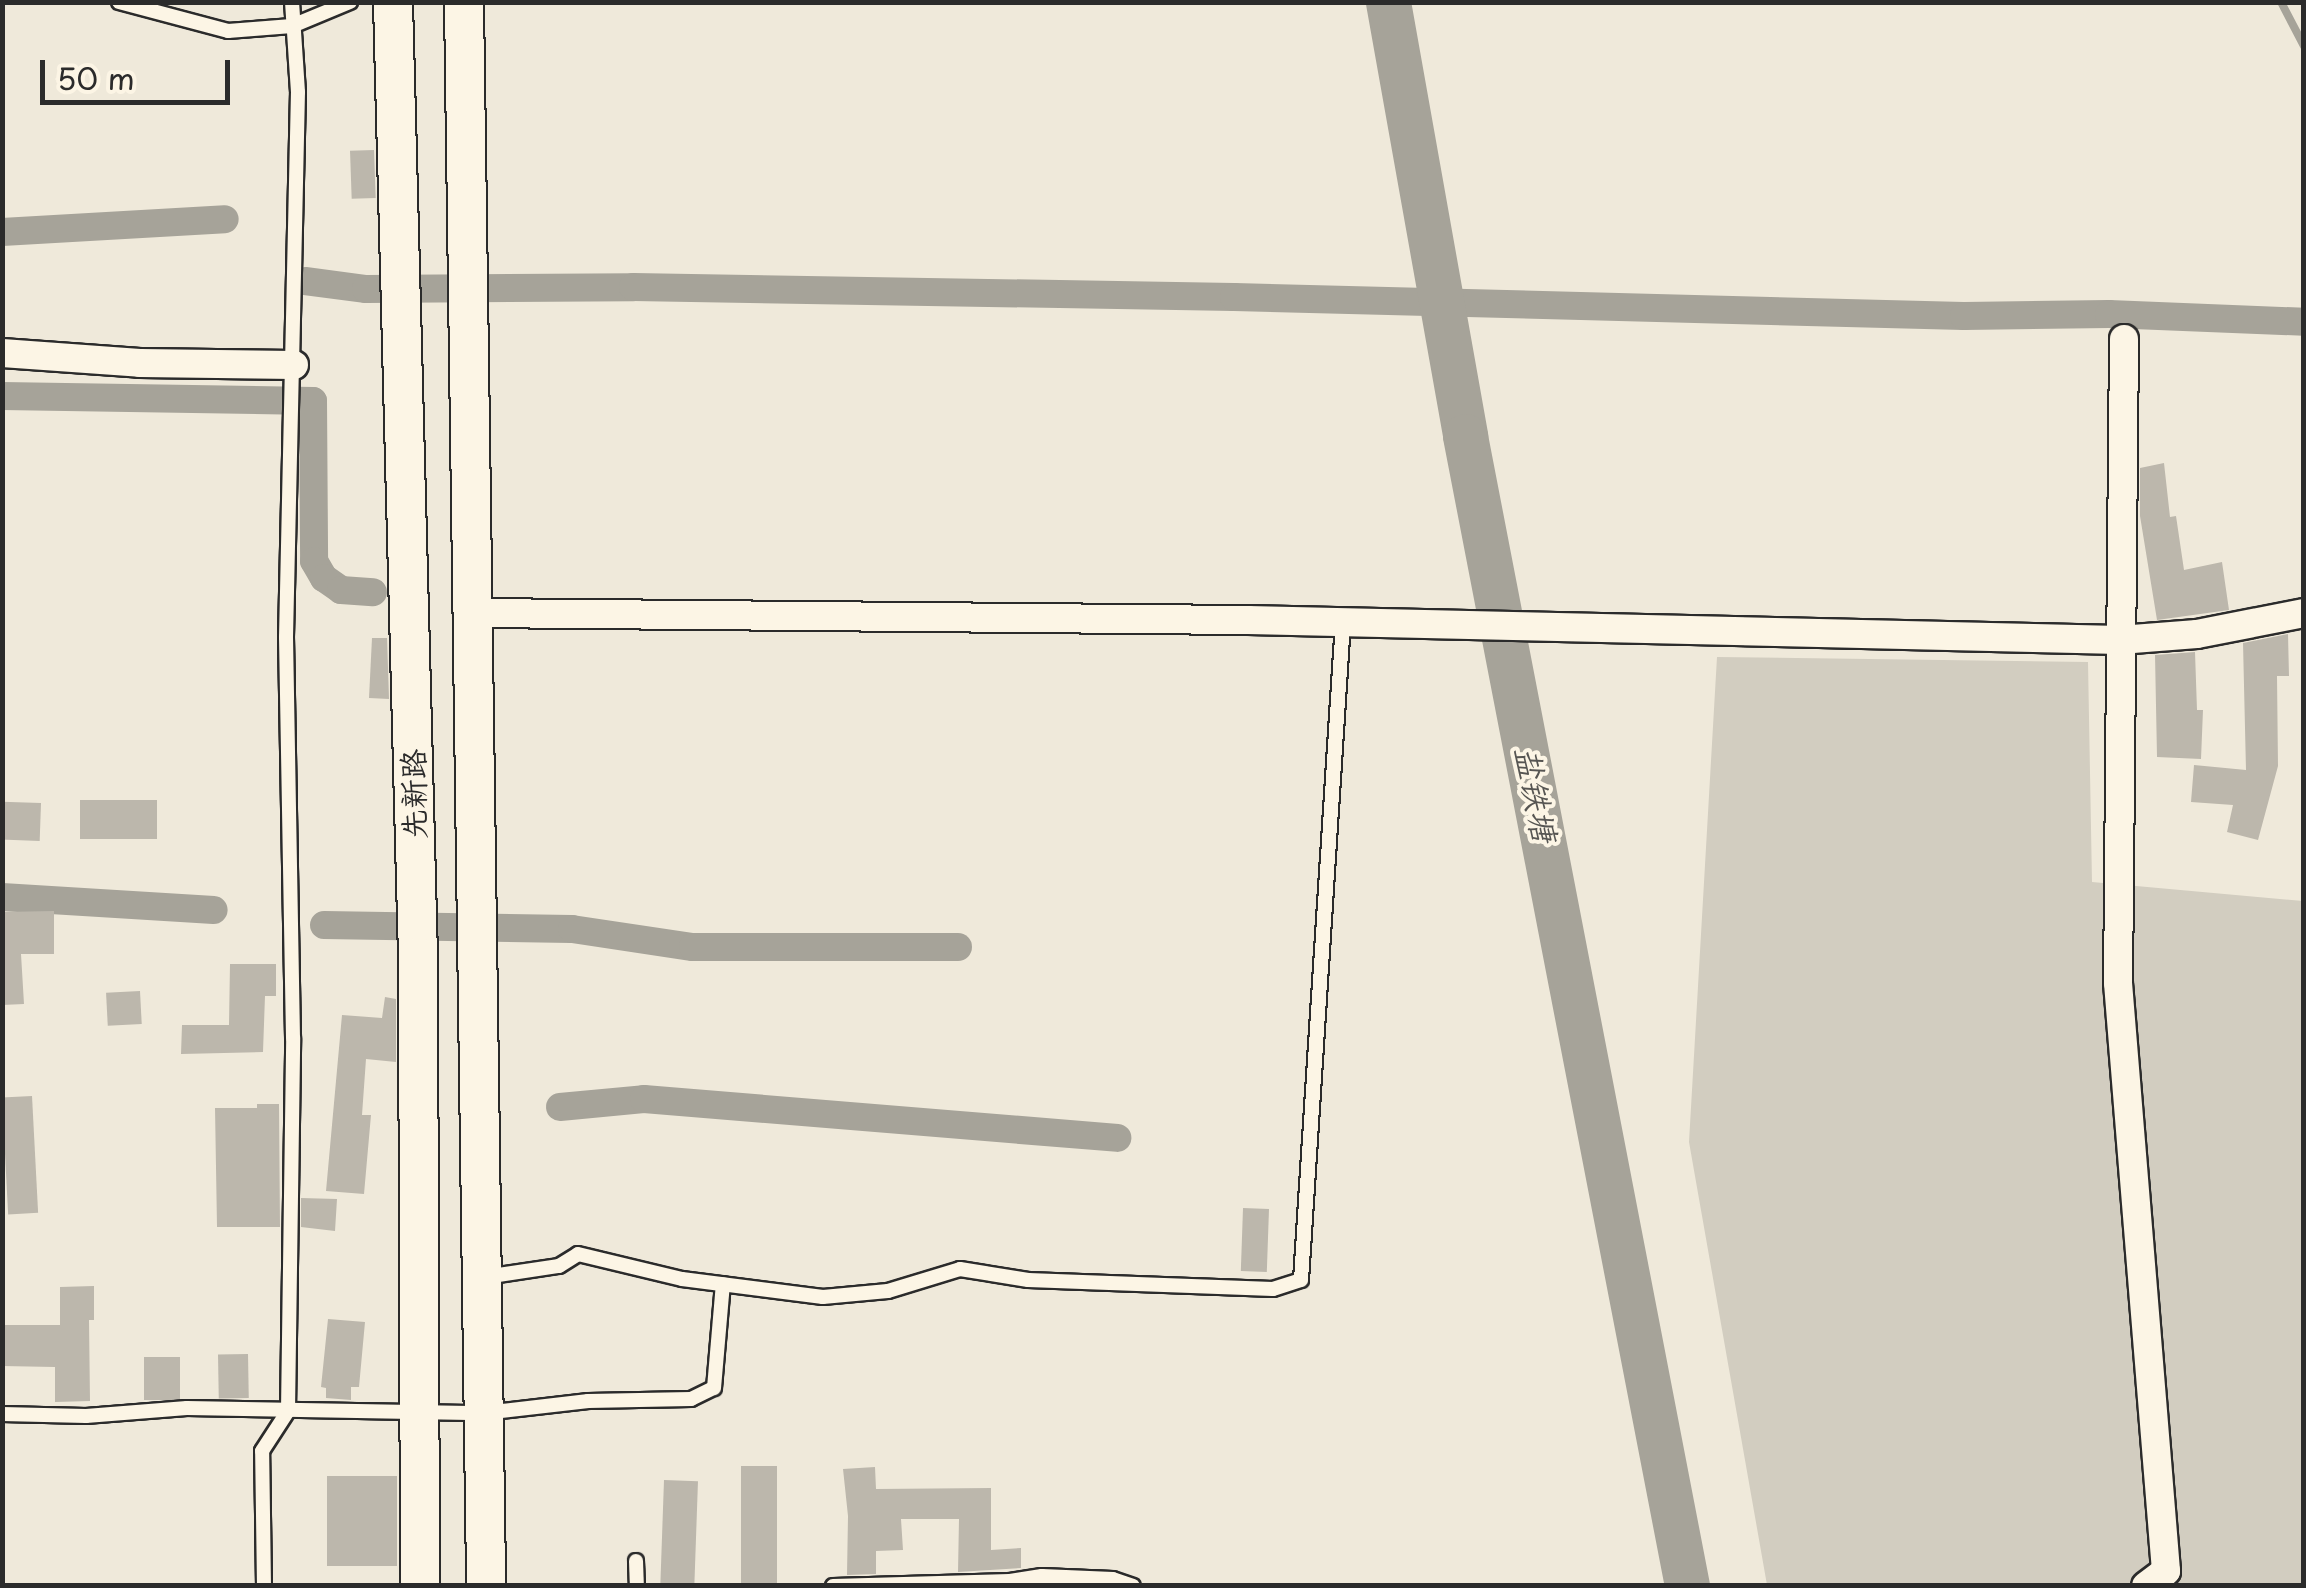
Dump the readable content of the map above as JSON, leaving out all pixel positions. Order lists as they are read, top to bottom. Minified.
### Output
{"streets":{"main road":["先新路"]},"water":["盐铁塘"],"scale_bar":"50 m"}
